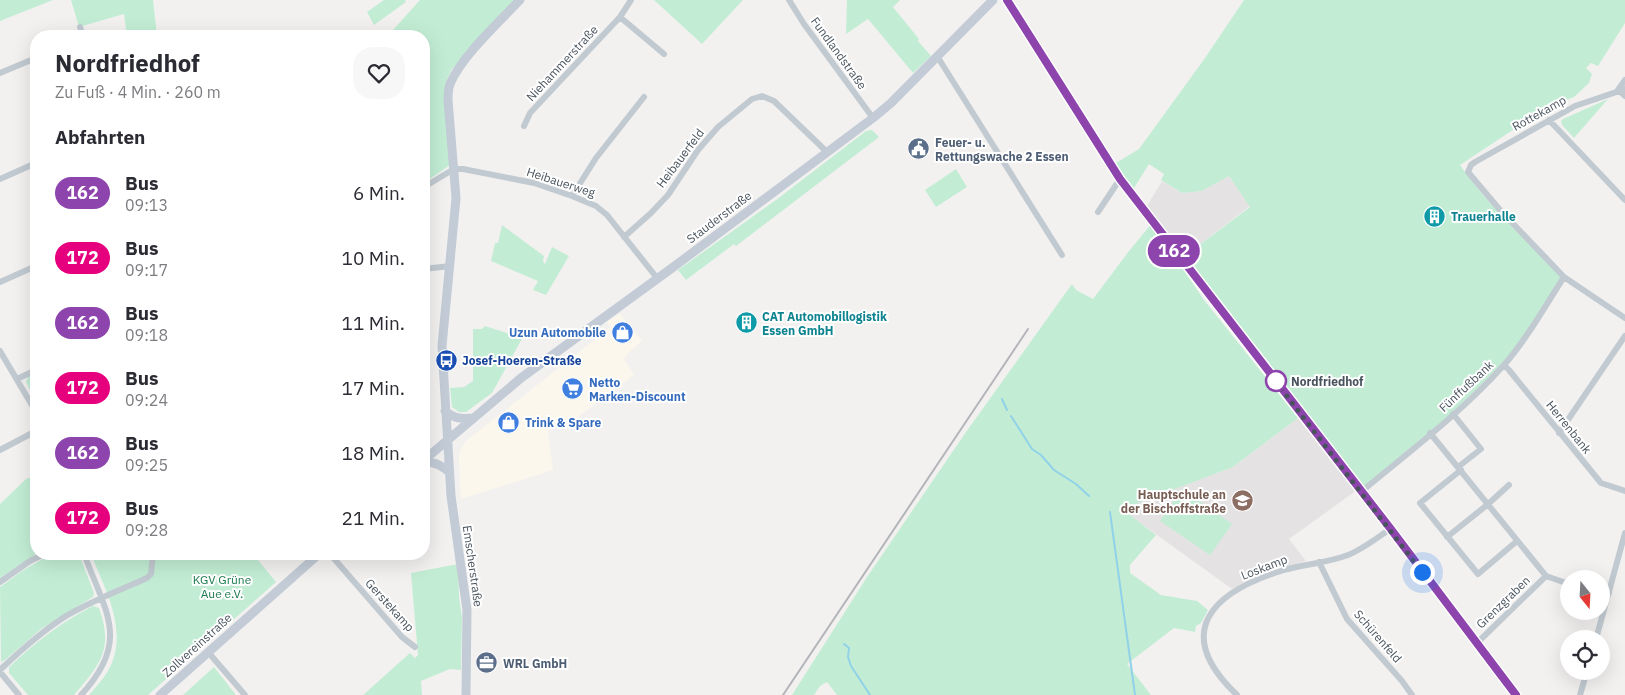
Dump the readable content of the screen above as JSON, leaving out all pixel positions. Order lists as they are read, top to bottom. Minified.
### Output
{"streets":{"main road":["Stauderstraße","Emscherstraße","Zollvereinstraße"],"street":["Fundlandstraße","Niehammerstraße","Rottekamp","Heibauerfeld","Heibauerweg","Fünffußbank","Herrenbank","Loskamp","Grenzgraben","Gerstekamp","Schürenfeld"]},"crossings":[["Fundlandstraße","Stauderstraße"],["Rottekamp","Fünffußbank"],["Heibauerfeld","Heibauerweg"],["Heibauerfeld","Stauderstraße"],["Heibauerweg","Stauderstraße"],["Stauderstraße","Emscherstraße"],["Fünffußbank","Herrenbank"],["Loskamp","Schürenfeld"]],"parks":["KGV Grüne Aue e.V."],"places":{"public building":["Feuer- u. Rettungswache 2 Essen"],"building":["Trauerhalle","CAT Automobillogistik Essen GmbH"],"shop":["Uzun Automobile","Trink & Spare"],"bus stop":["Josef-Hoeren-Straße"],"other":["Nordfriedhof"],"supermarket":["Netto Marken-Discount"],"school or university":["Hauptschule an der Bischoffstraße"],"office":["WRL GmbH"]},"lines":["bus line 162"],"north":"bottom","page":{"on_map":"162","heading":[["Nordfriedhof","Zu Fuß · 4 Min. · 260 m"],"Abfahrten"],"list":[{"mark":"162","name":"Bus","note":"09:13","value":"6 Min."},{"mark":"172","name":"Bus","note":"09:17","value":"10 Min."},{"mark":"162","name":"Bus","note":"09:18","value":"11 Min."},{"mark":"172","name":"Bus","note":"09:24","value":"17 Min."},{"mark":"162","name":"Bus","note":"09:25","value":"18 Min."},{"mark":"172","name":"Bus","note":"09:28","value":"21 Min."}]}}
